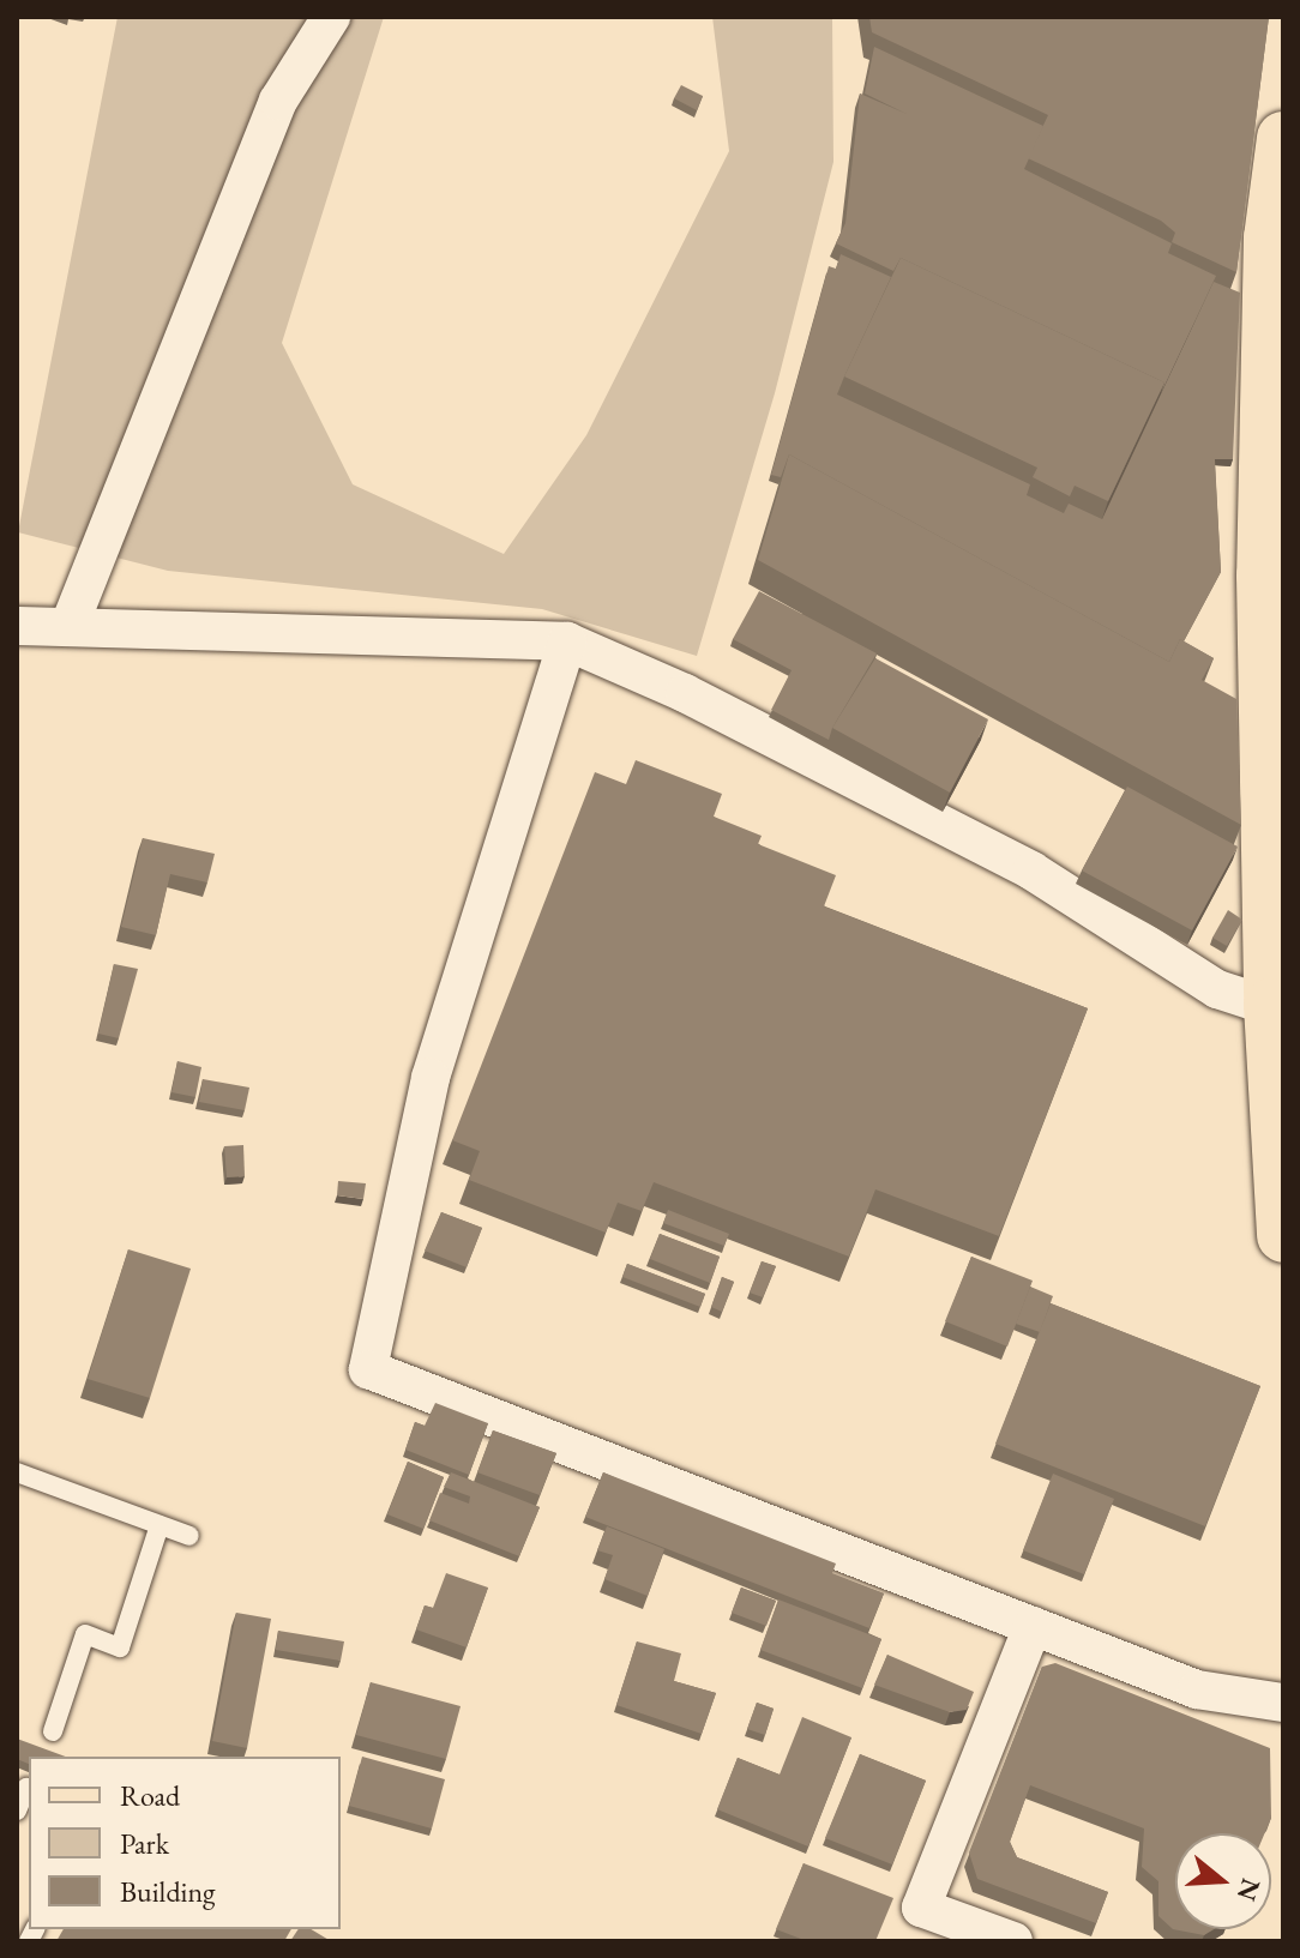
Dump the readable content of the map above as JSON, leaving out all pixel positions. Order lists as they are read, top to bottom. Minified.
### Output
{"legend":["Road","Park","Building"],"north":"right"}
